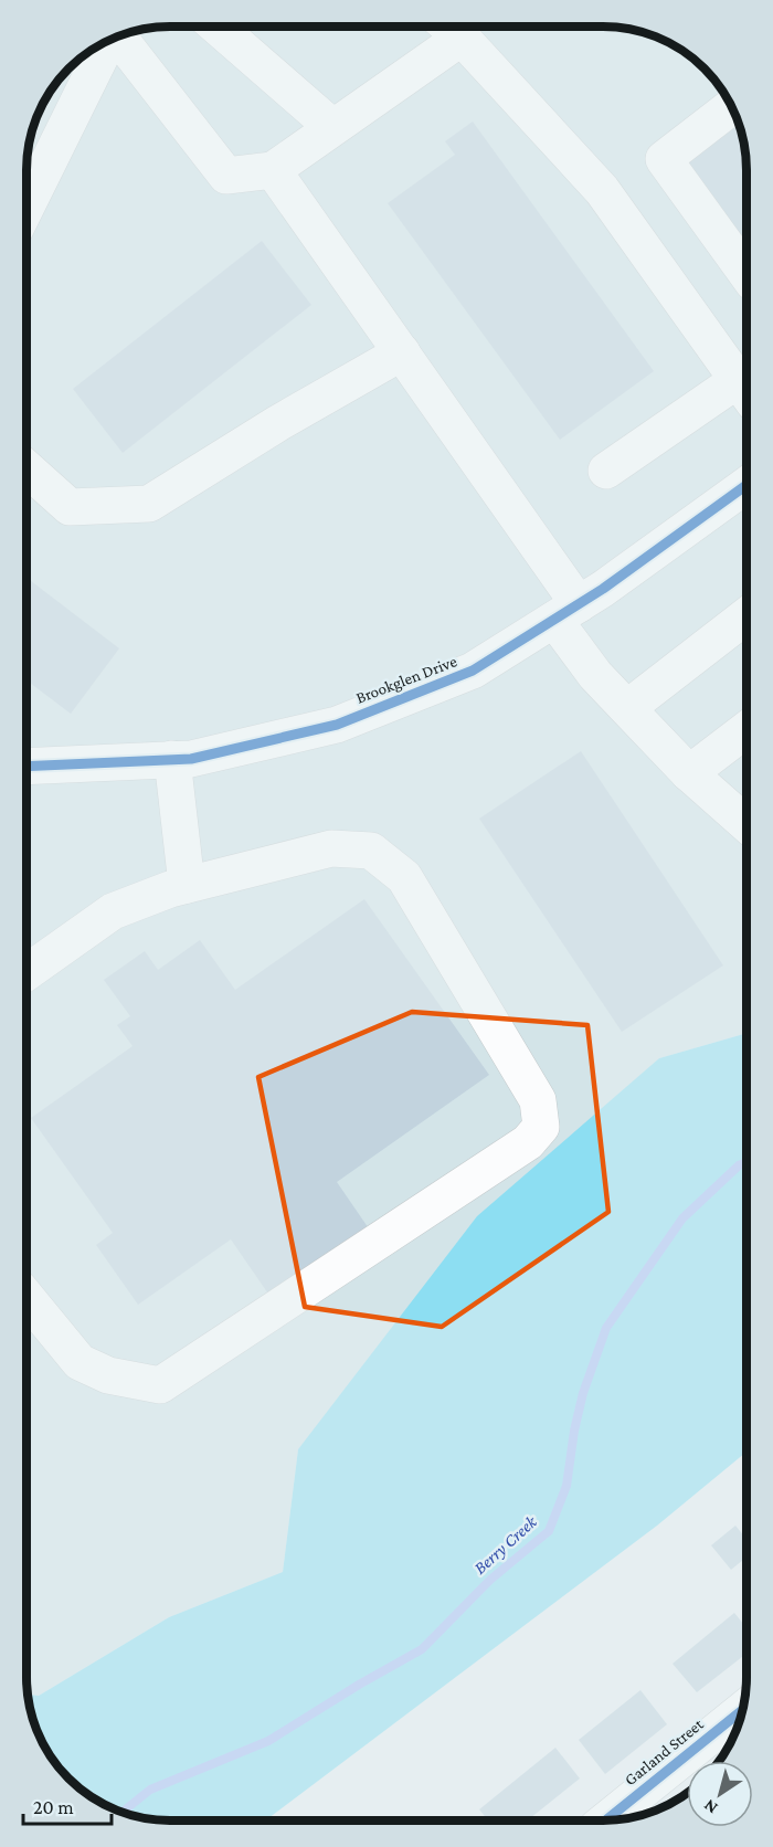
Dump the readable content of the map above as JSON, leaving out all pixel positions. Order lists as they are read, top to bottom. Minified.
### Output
{"streets":{"street":["Brookglen Drive","Garland Street"]},"water":["Berry Creek"],"scale_bar":"20 m","north":"bottom left"}
